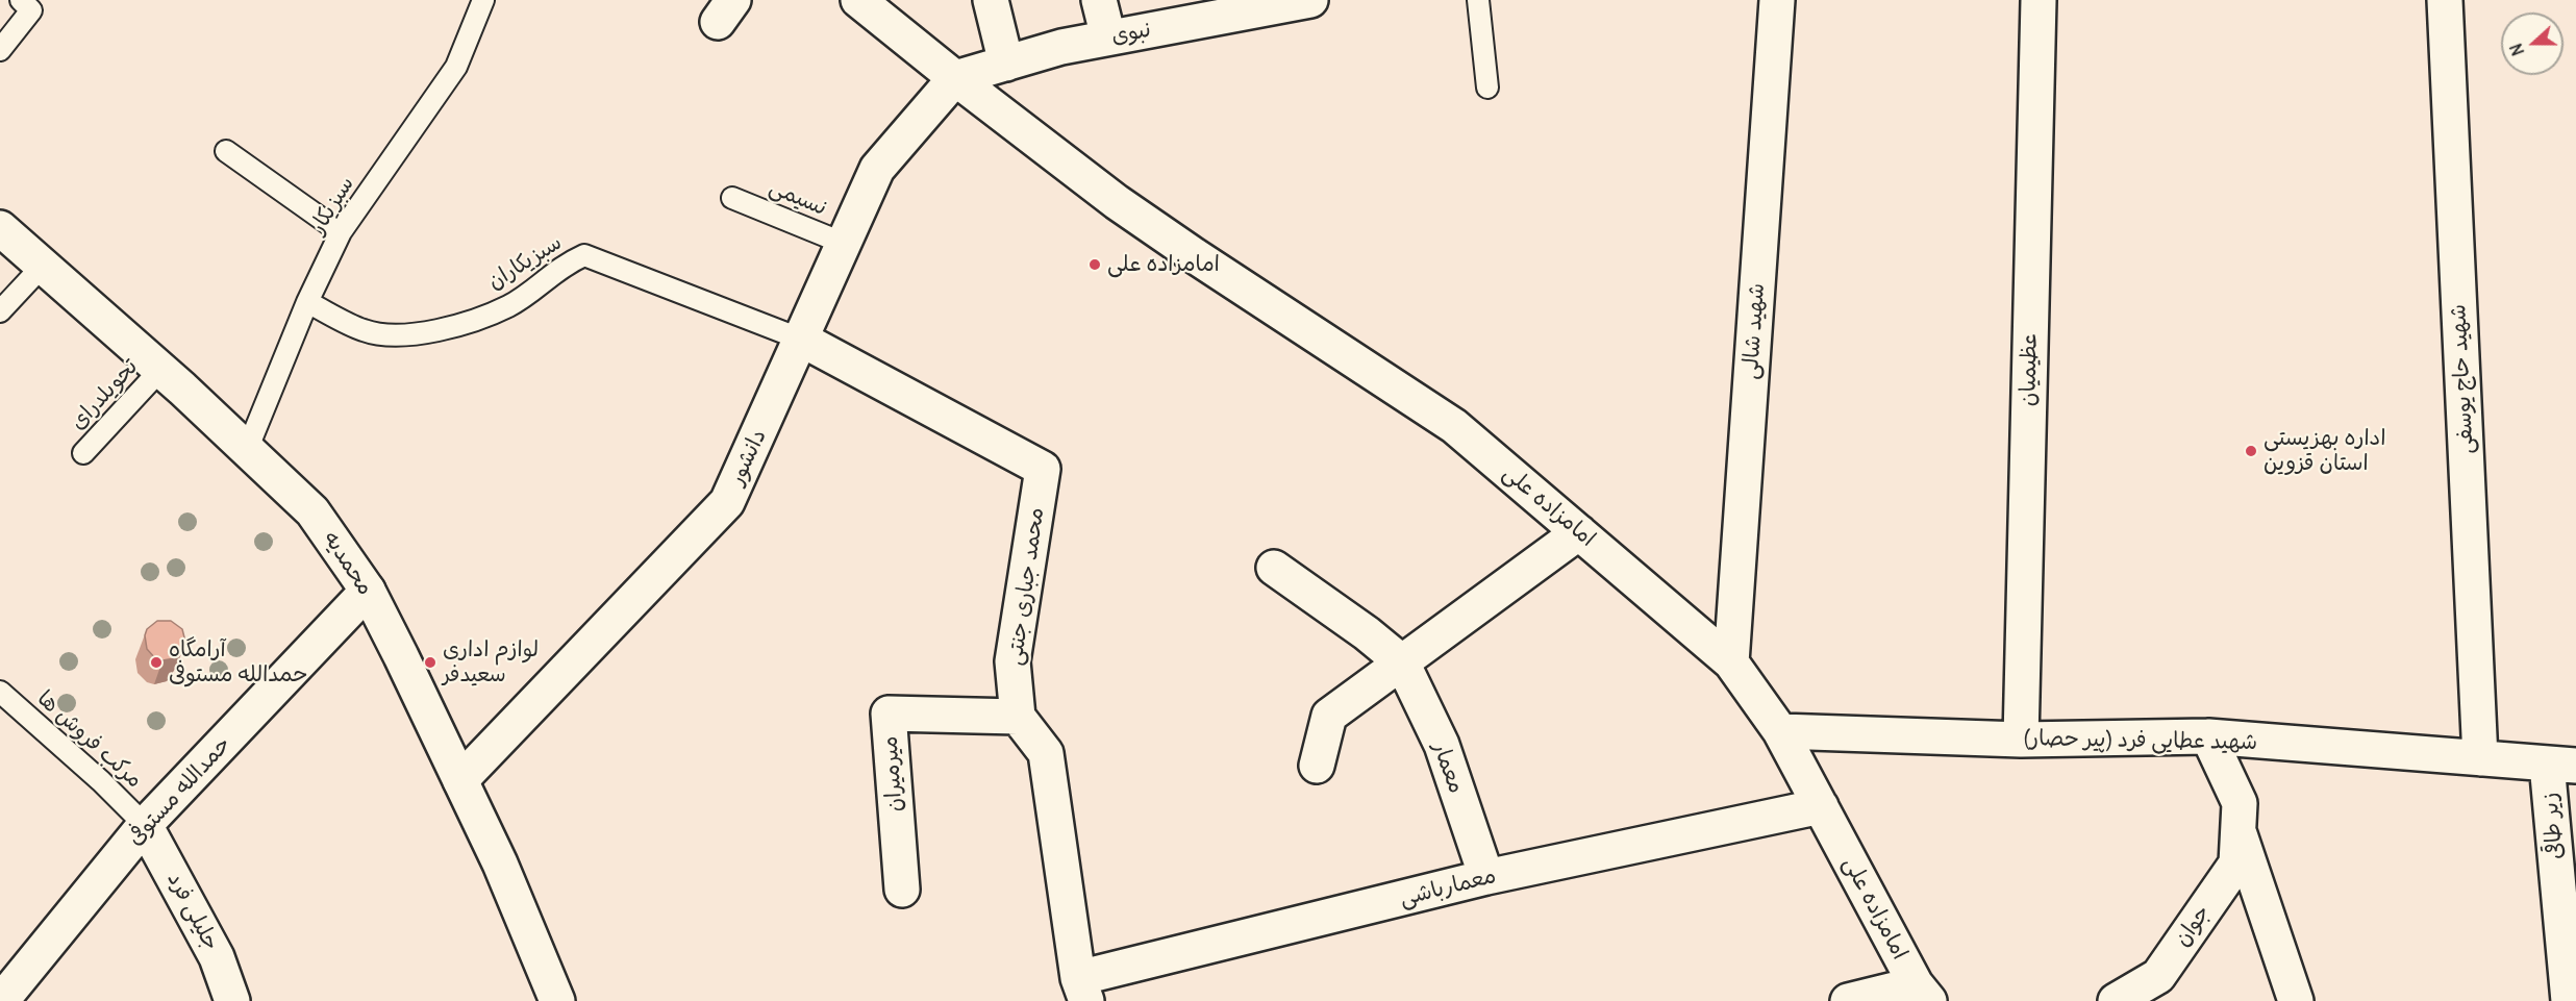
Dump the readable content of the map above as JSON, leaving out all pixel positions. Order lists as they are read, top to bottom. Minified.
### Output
{"streets":{"street":["نبوی","شهید شالی","عظیمیان","شهید حاج یوسفی","دانشور","امامزاده علی","محمدیه","محمد جباری جنتی","شهید عطایی فرد (پیر حصار)","معمار","میرمیران","حمدالله مستوفی","زیر طاقی","معمارباشی","جلیلی فرد","جوان"],"lane":["نسیمی","سبزیکار","سبزیکاران","تحویلدرای","مرکب فروش ها"]},"crossings":[["نبوی","دانشور"],["نبوی","امامزاده علی"],["نسیمی","دانشور"],["سبزیکار","سبزیکاران"],["سبزیکار","محمدیه"],["سبزیکاران","دانشور"],["سبزیکاران","محمد جباری جنتی"],["شهید شالی","امامزاده علی"],["عظیمیان","شهید عطایی فرد (پیر حصار)"],["شهید حاج یوسفی","شهید عطایی فرد (پیر حصار)"],["تحویلدرای","محمدیه"],["دانشور","امامزاده علی"],["دانشور","محمدیه"],["دانشور","محمد جباری جنتی"],["امامزاده علی","شهید عطایی فرد (پیر حصار)"],["امامزاده علی","معمارباشی"],["محمدیه","حمدالله مستوفی"],["محمد جباری جنتی","میرمیران"],["مرکب فروش ها","حمدالله مستوفی"],["مرکب فروش ها","جلیلی فرد"],["شهید عطایی فرد (پیر حصار)","زیر طاقی"],["شهید عطایی فرد (پیر حصار)","جوان"],["معمار","معمارباشی"],["حمدالله مستوفی","جلیلی فرد"]],"places":["امامزاده علی","اداره بهزیستی استان قزوین","آرامگاه حمدالله مستوفی","لوازم ادارى سعيدفر"],"north":"left"}
